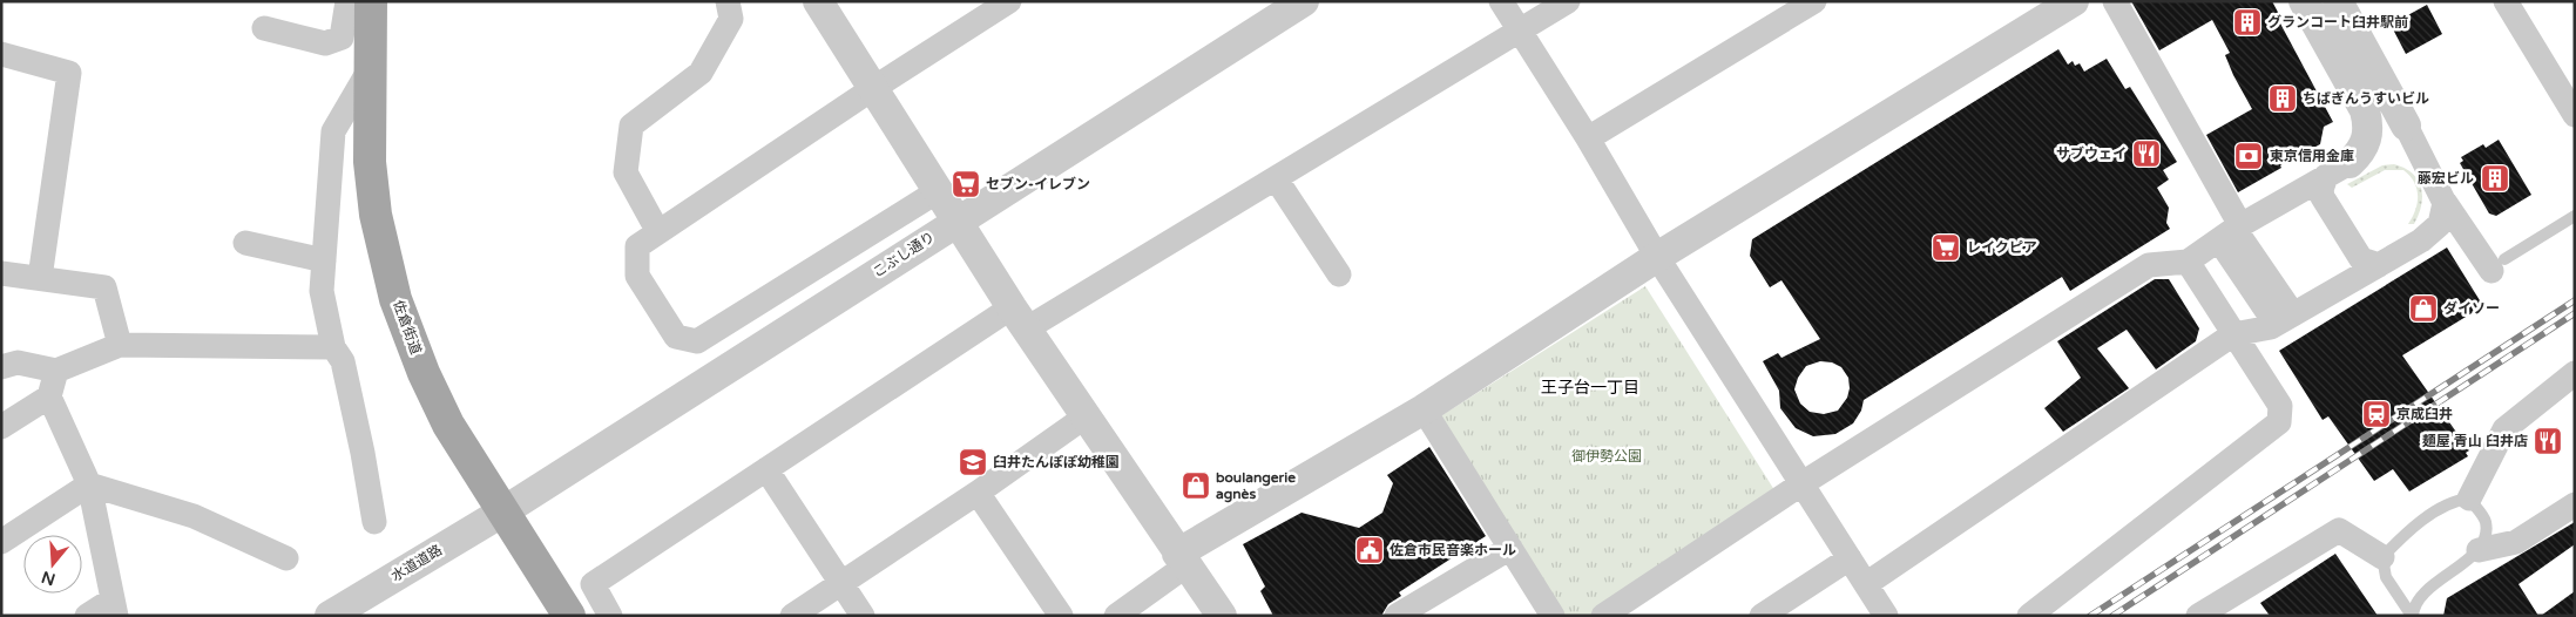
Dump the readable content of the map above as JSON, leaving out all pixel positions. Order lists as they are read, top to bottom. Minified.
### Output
{"streets":{"main road":["佐倉街道"],"street":["こぶし通り","水道道路"]},"crossings":[["こぶし通り","佐倉街道"],["こぶし通り","水道道路"],["佐倉街道","水道道路"]],"districts":["王子台一丁目"],"parks":["御伊勢公園"],"places":{"building":["グランコート臼井駅前","ちばぎんうすいビル","藤宏ビル"],"restaurant":["サブウェイ","麺屋 青山 臼井店"],"bank":["東京信用金庫"],"supermarket":["セブン-イレブン","レイクピア"],"shop":["ダイソー","boulangerie agnès"],"station":["京成臼井"],"school or university":["臼井たんぽぽ幼稚園"],"public building":["佐倉市民音楽ホール"]},"north":"bottom"}
